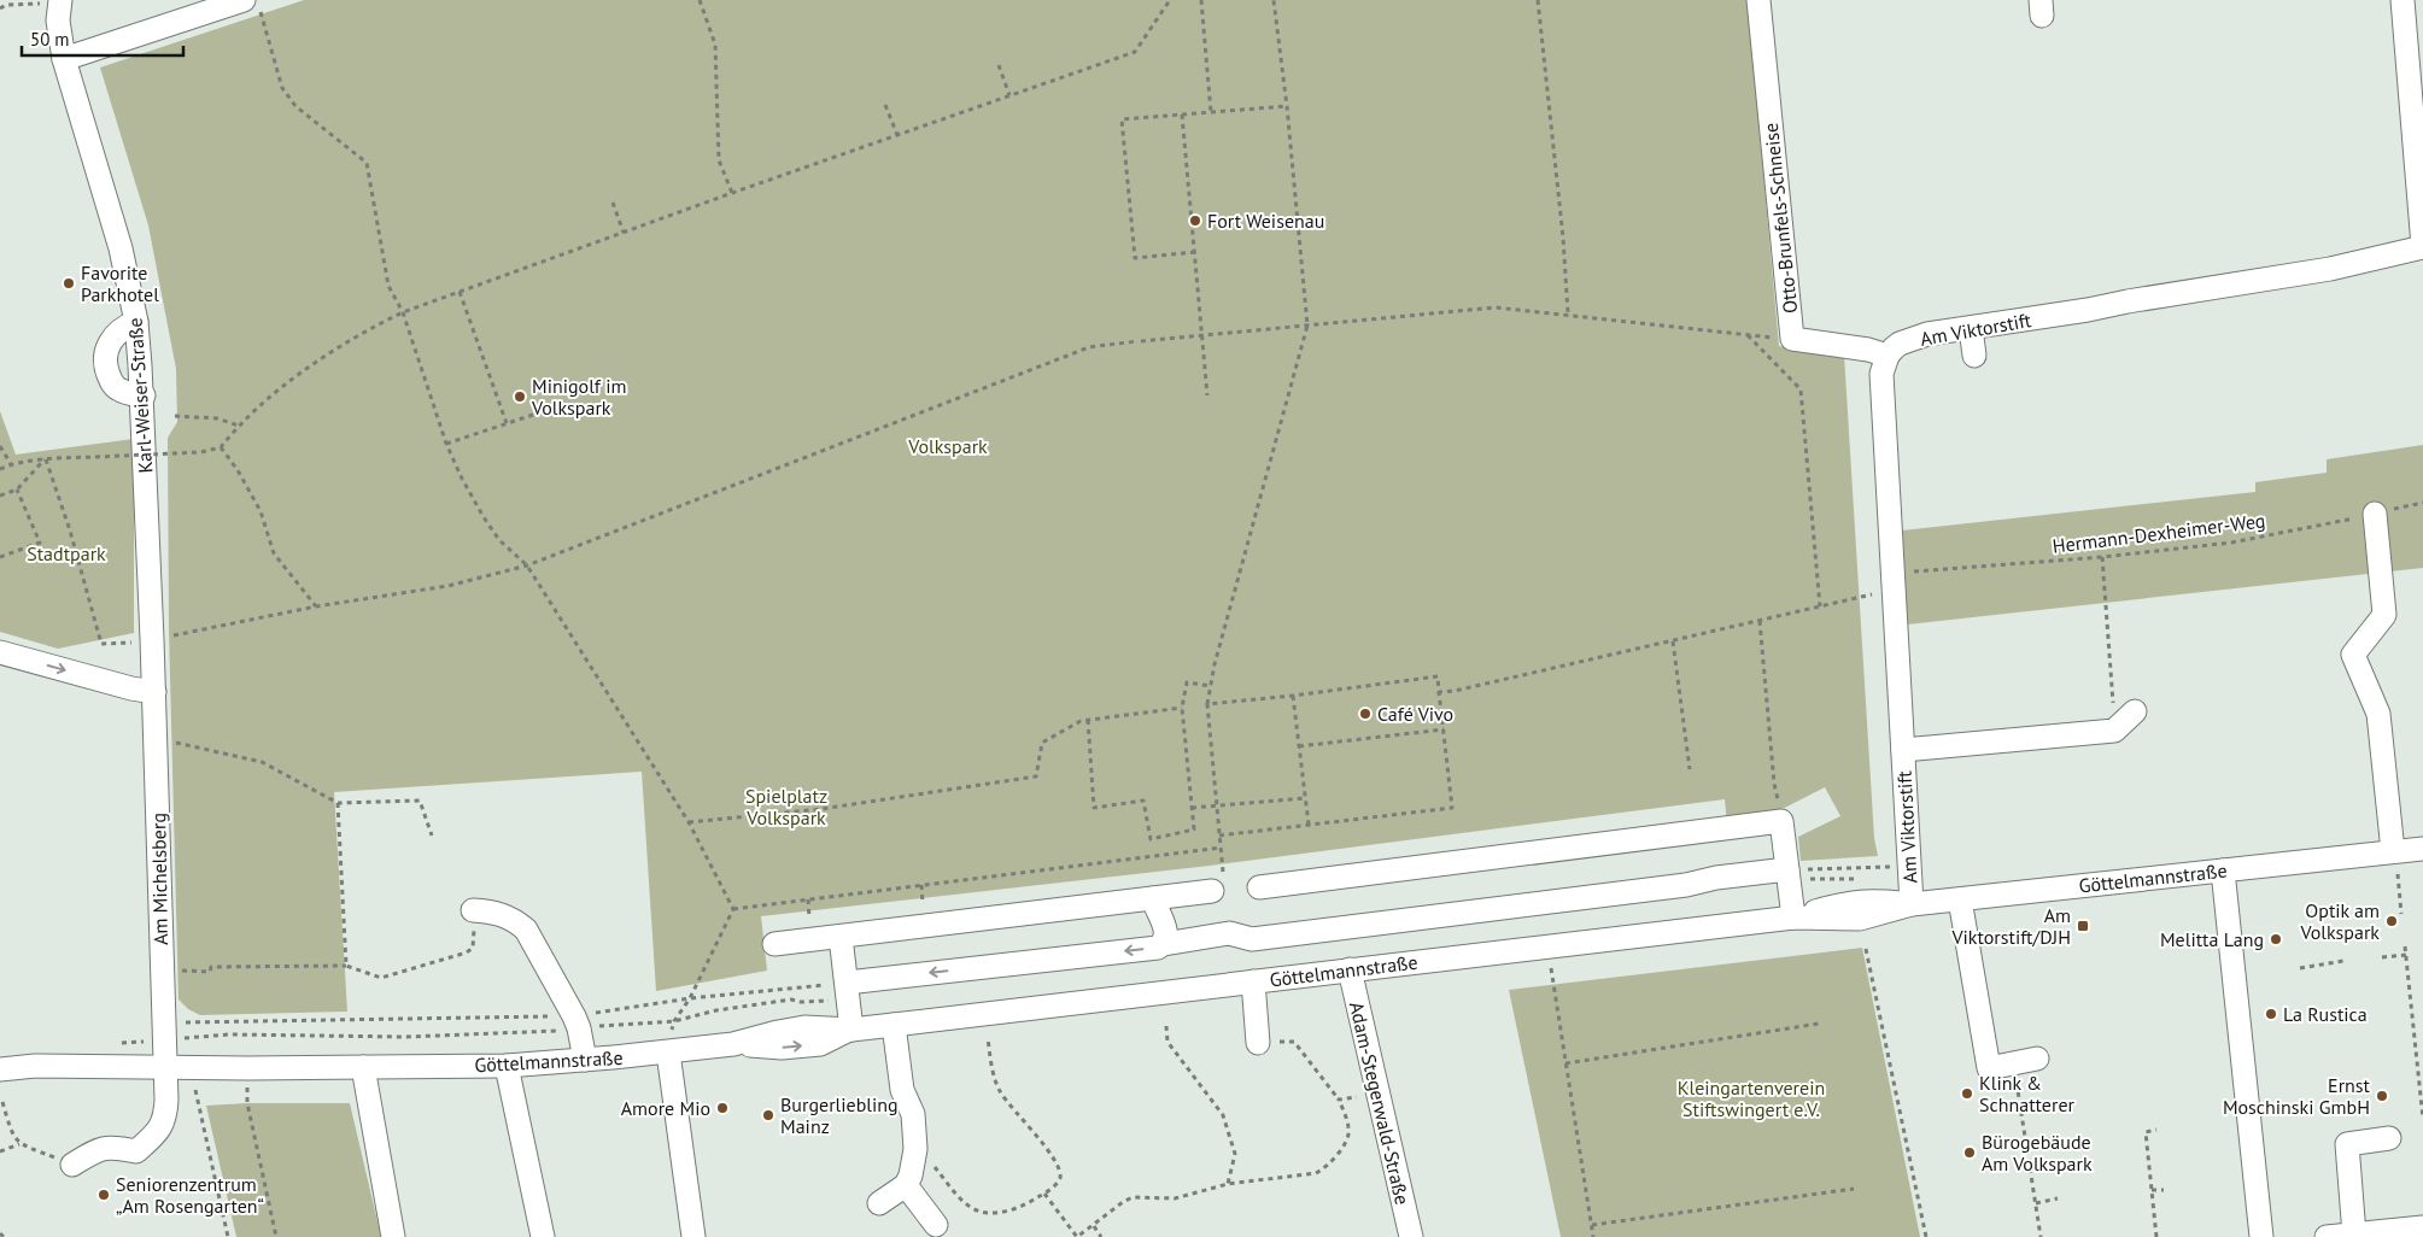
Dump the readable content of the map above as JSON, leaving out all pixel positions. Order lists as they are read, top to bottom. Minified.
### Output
{"streets":{"street":["Otto-Brunfels-Schneise","Am Viktorstift","Karl-Weiser-Straße","Göttelmannstraße","Am Michelsberg","Adam-Stegerwald-Straße"],"path":["Hermann-Dexheimer-Weg"]},"crossings":[["Otto-Brunfels-Schneise","Am Viktorstift"],["Am Viktorstift","Göttelmannstraße"],["Karl-Weiser-Straße","Am Michelsberg"],["Göttelmannstraße","Am Michelsberg"],["Göttelmannstraße","Adam-Stegerwald-Straße"]],"parks":["Volkspark","Stadtpark","Spielplatz Volkspark","Kleingartenverein Stiftswingert e.V."],"places":{"other":["Fort Weisenau","Favorite Parkhotel","Minigolf im Volkspark","Café Vivo","Optik am Volkspark","Melitta Lang","La Rustica","Klink & Schnatterer","Ernst Moschinski GmbH","Amore Mio","Burgerliebling Mainz","Bürogebäude Am Volkspark","Seniorenzentrum „Am Rosengarten“"],"transit":["Am Viktorstift/DJH"]},"scale_bar":"50 m"}
